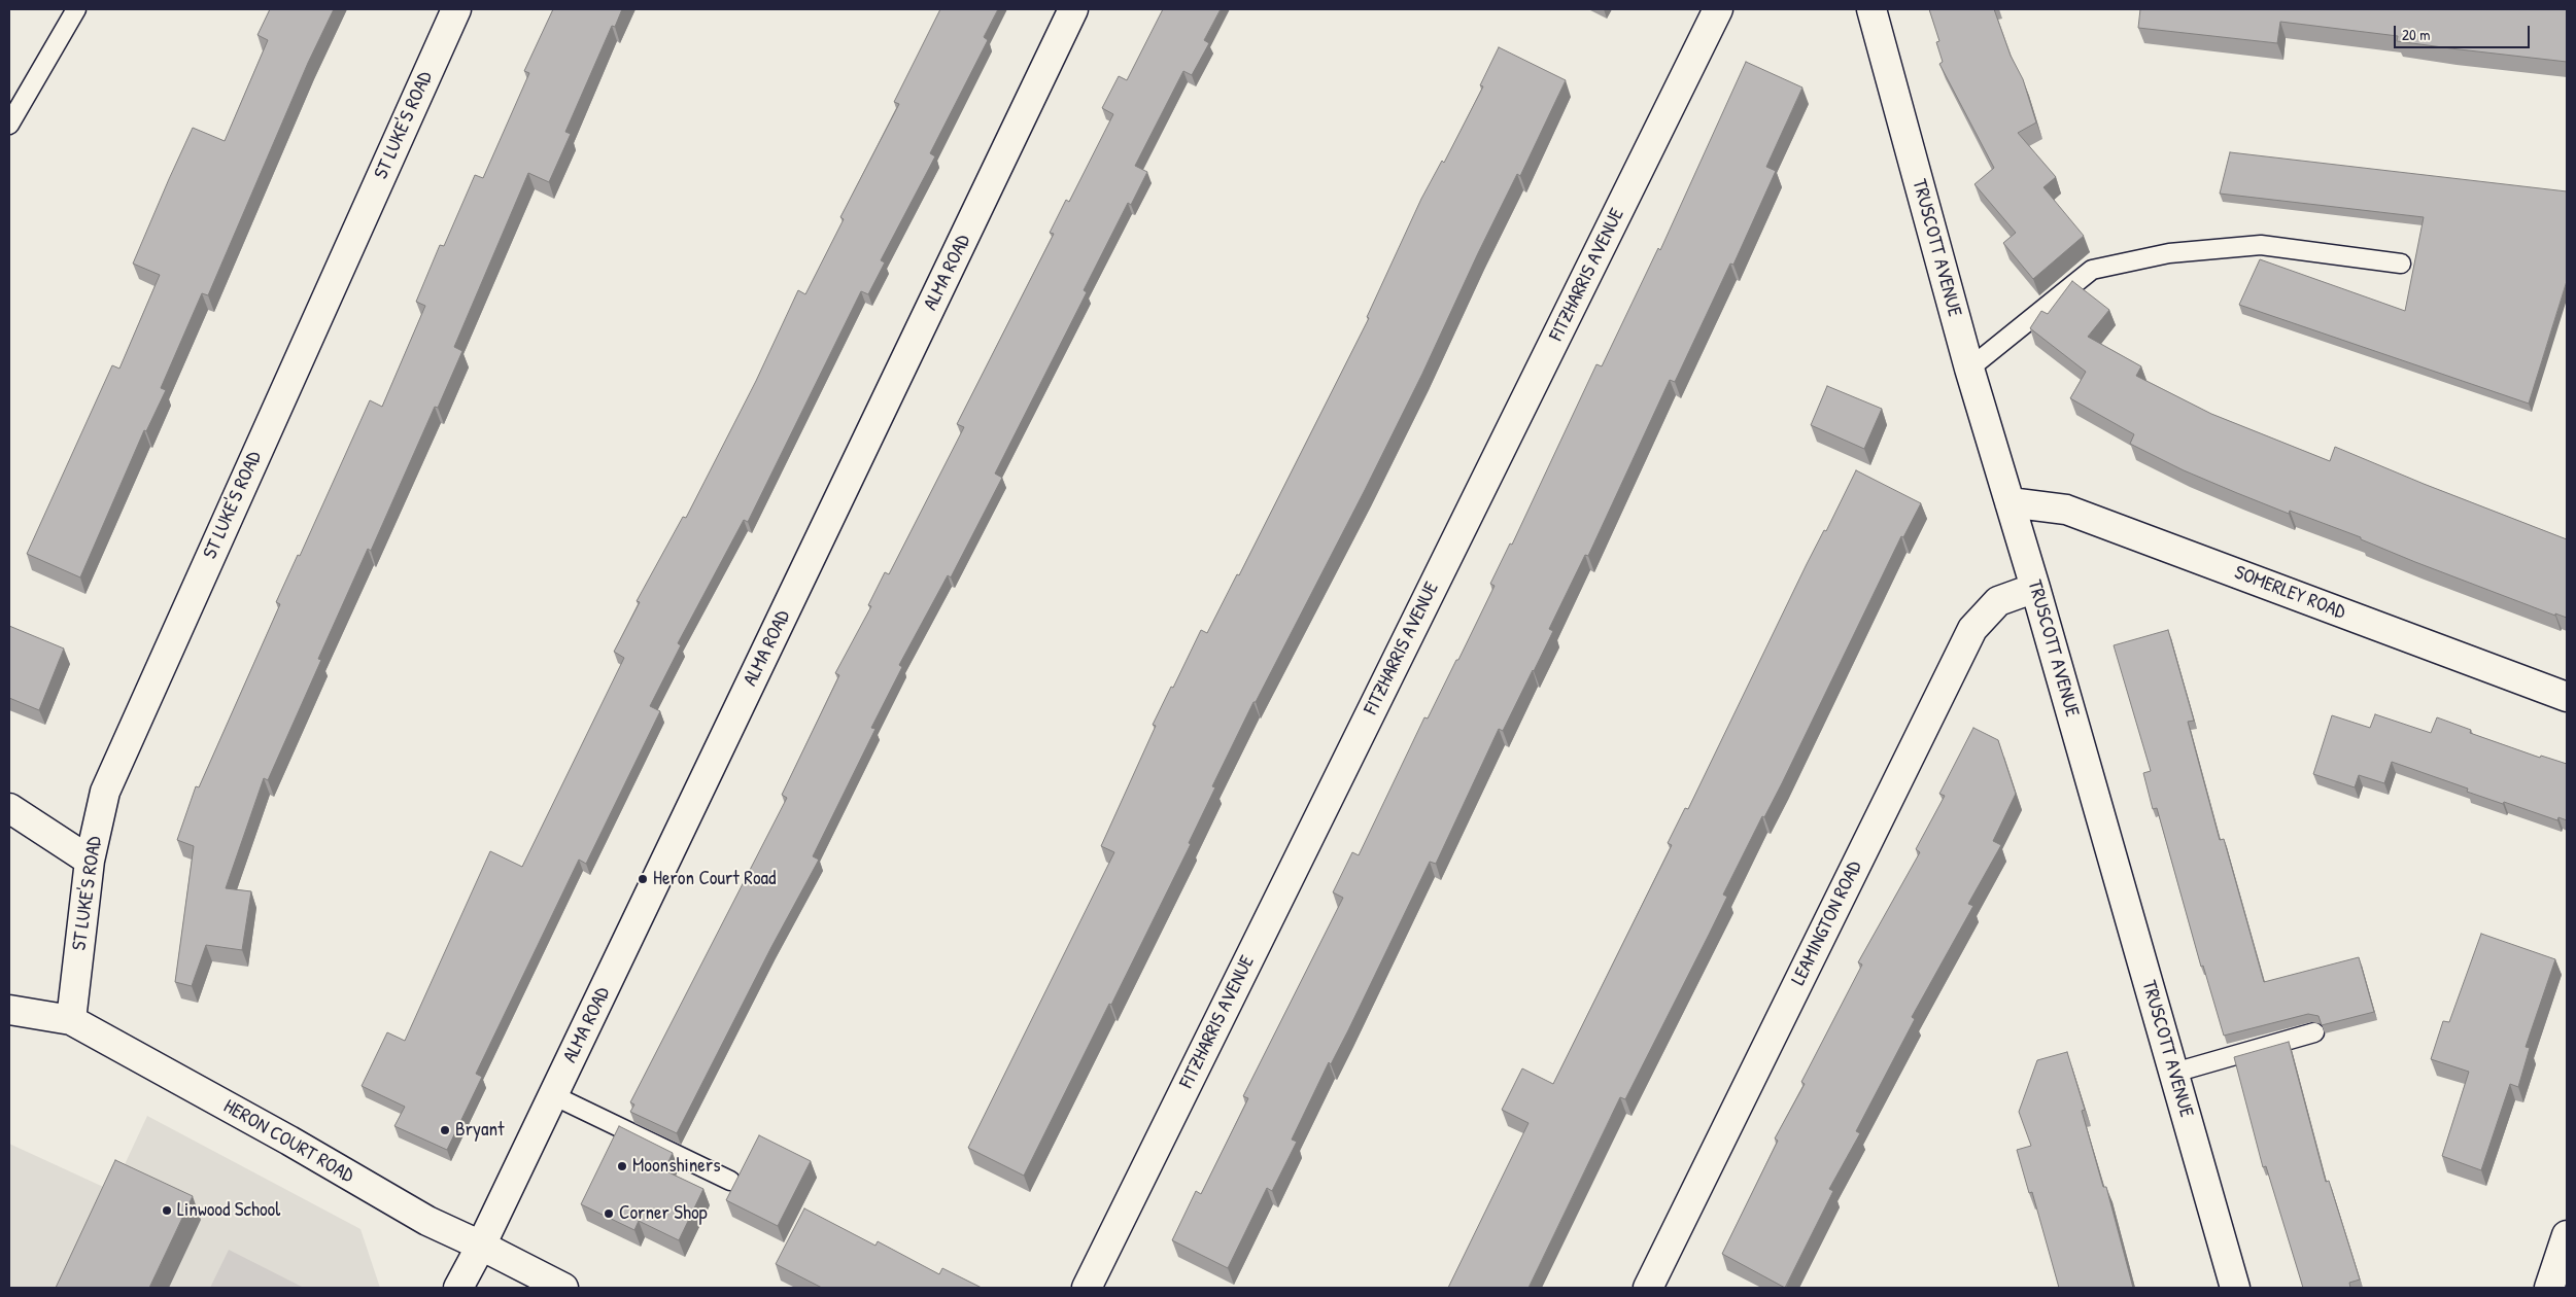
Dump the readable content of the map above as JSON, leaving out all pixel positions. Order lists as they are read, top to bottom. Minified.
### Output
{"streets":{"street":["ST LUKE'S ROAD","TRUSCOTT AVENUE","ALMA ROAD","FITZHARRIS AVENUE","SOMERLEY ROAD","LEAMINGTON ROAD","HERON COURT ROAD"]},"crossings":[["ST LUKE'S ROAD","HERON COURT ROAD"],["TRUSCOTT AVENUE","SOMERLEY ROAD"],["TRUSCOTT AVENUE","LEAMINGTON ROAD"],["ALMA ROAD","HERON COURT ROAD"]],"places":["Heron Court Road","Bryant","Moonshiners","Linwood School","Corner Shop"],"scale_bar":"20 m"}
